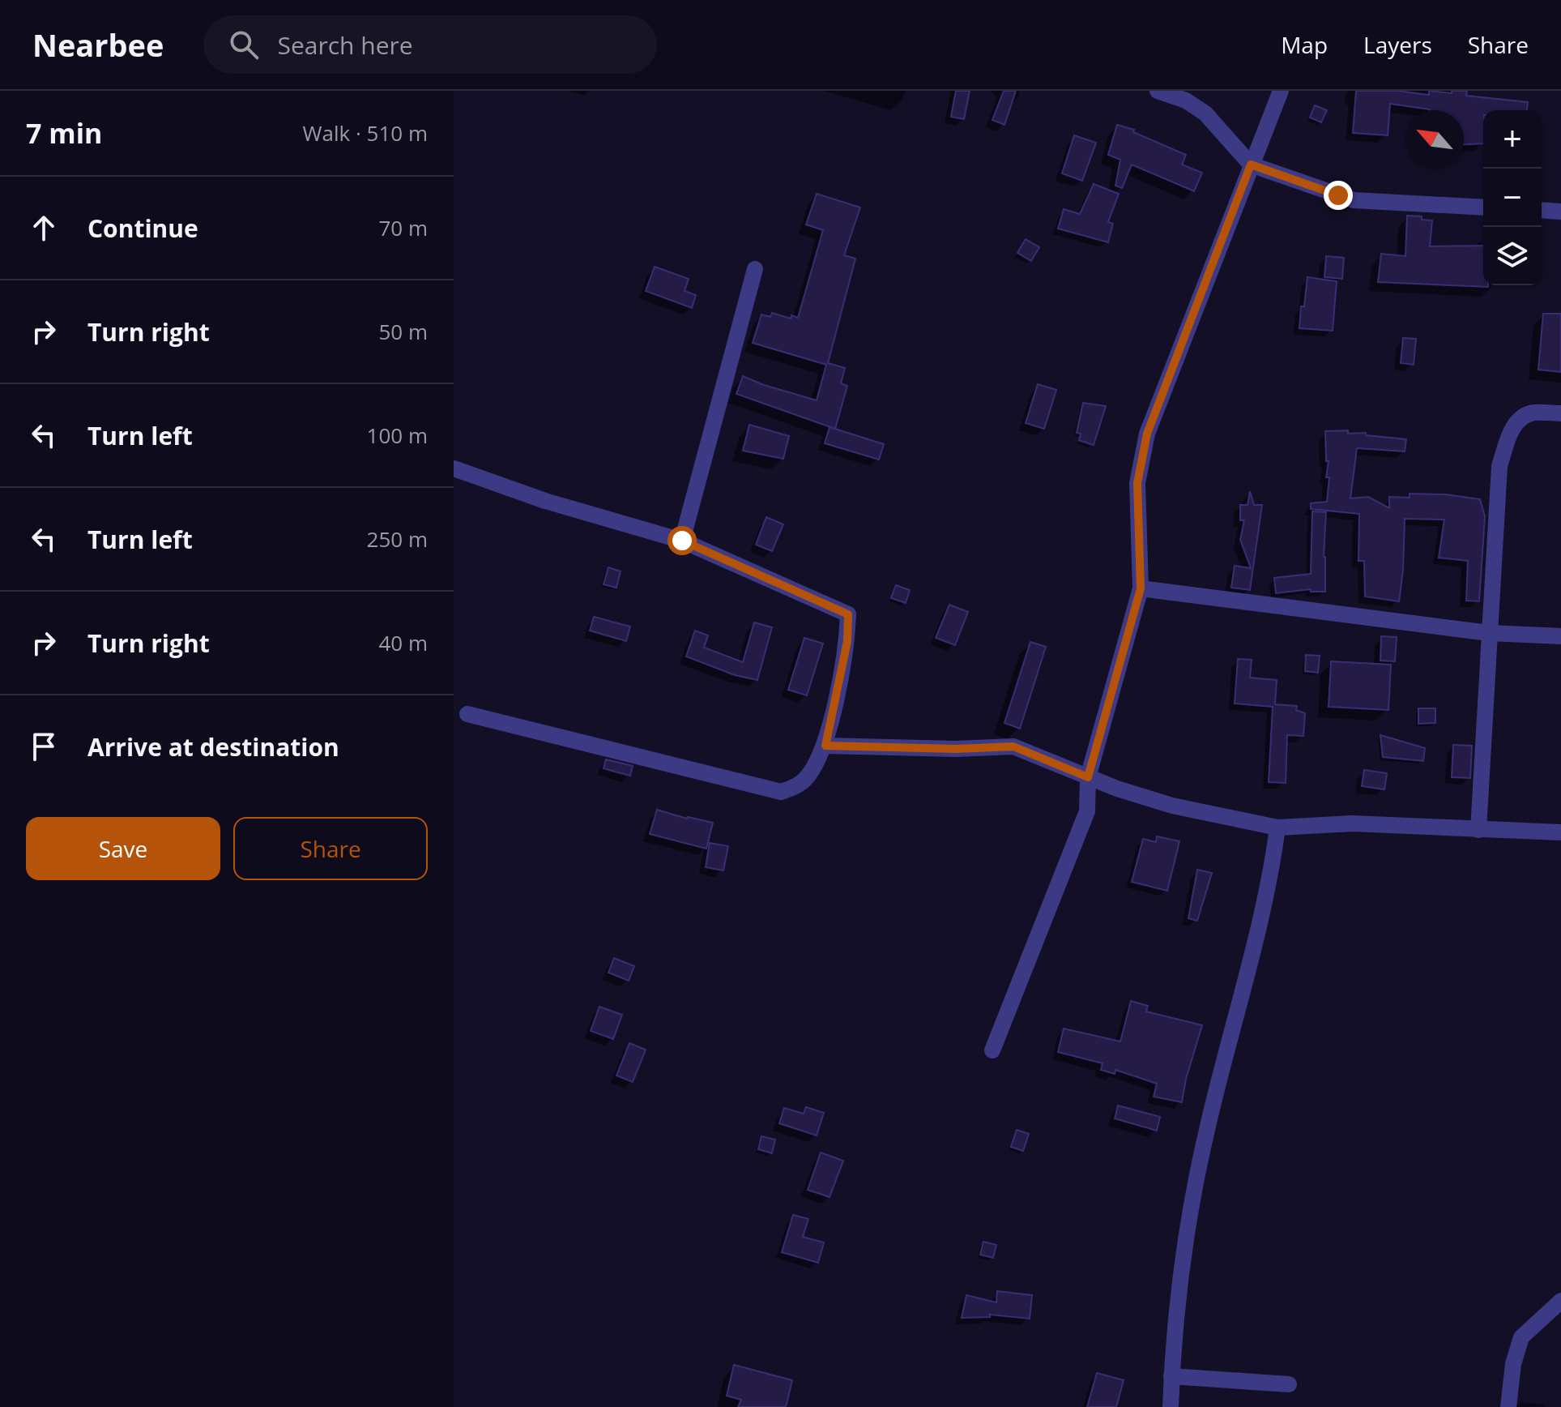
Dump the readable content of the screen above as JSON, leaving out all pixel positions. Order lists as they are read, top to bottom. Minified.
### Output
{"north":"top left","page":{"header":"Nearbee","search":"Search here","nav":["Map","Layers","Share"],"heading":["7 min","Walk · 510 m"],"map_buttons":["+","−"],"list":[["Continue","70 m"],["Turn right","50 m"],["Turn left","100 m"],["Turn left","250 m"],["Turn right","40 m"],"Arrive at destination"],"buttons":["Save","Share"]}}
